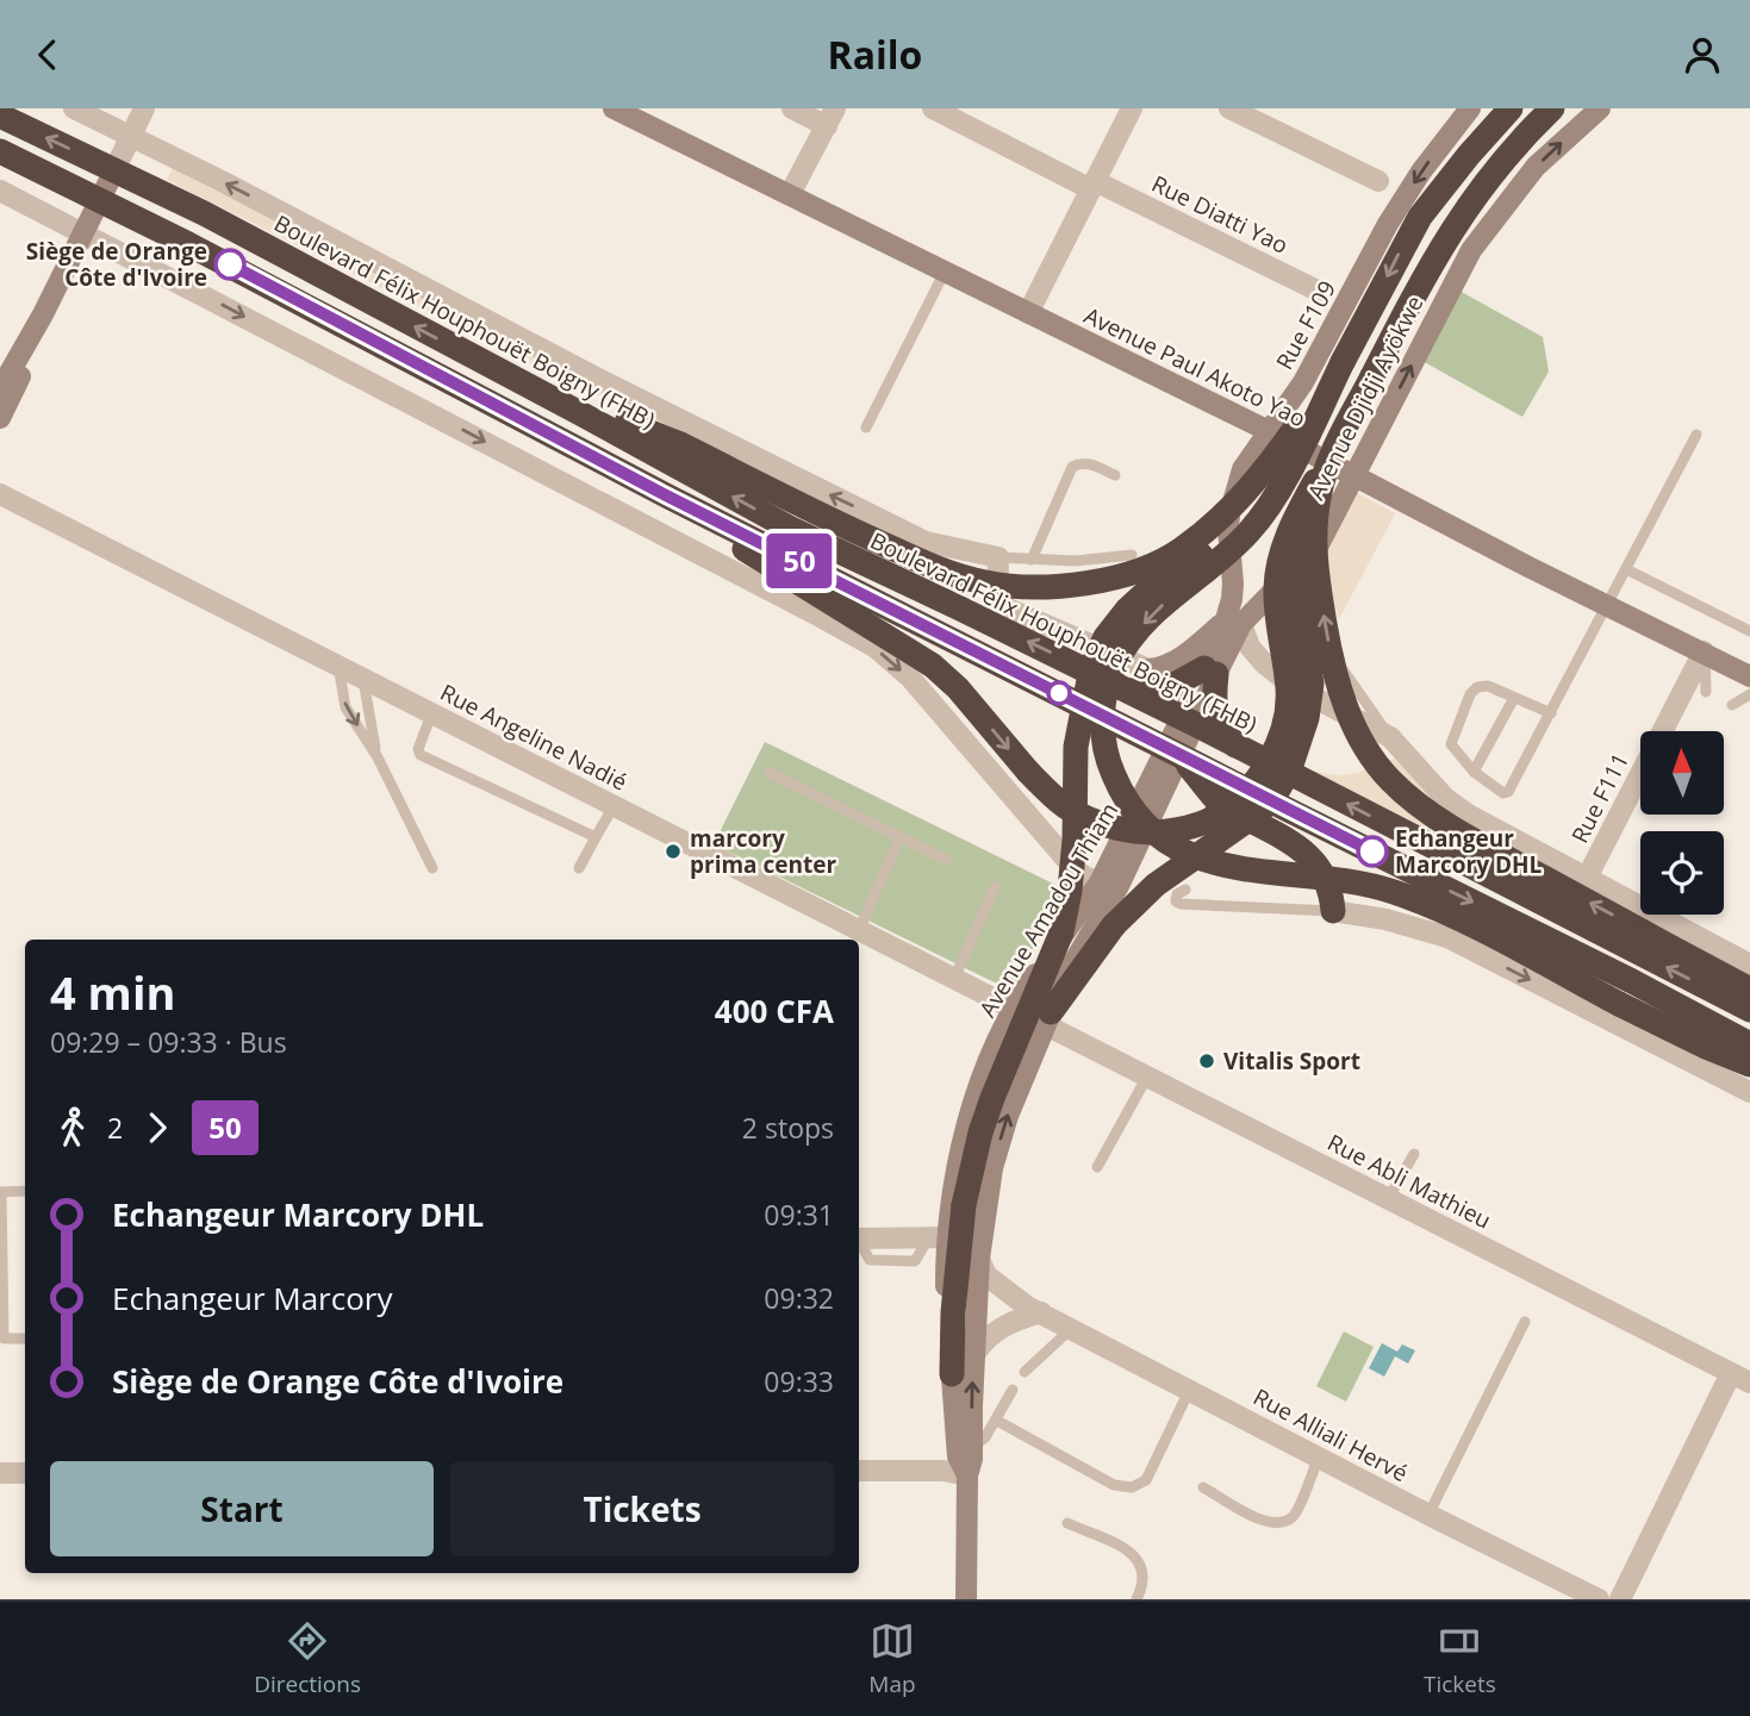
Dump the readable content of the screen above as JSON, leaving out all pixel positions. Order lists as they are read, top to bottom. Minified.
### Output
{"streets":{"highway":["Boulevard Félix Houphouët Boigny (FHB)"],"street":["Rue Diatti Yao","Rue F109","Avenue Paul Akoto Yao","Avenue Djidji Ayökwe","Rue Angeline Nadié","Rue F111","Avenue Amadou Thiam","Rue Abli Mathieu","Rue Alliali Hervé"]},"crossings":[["Boulevard Félix Houphouët Boigny (FHB)","Avenue Djidji Ayökwe"],["Boulevard Félix Houphouët Boigny (FHB)","Avenue Amadou Thiam"],["Rue F109","Avenue Paul Akoto Yao"],["Rue F109","Avenue Djidji Ayökwe"],["Avenue Paul Akoto Yao","Avenue Djidji Ayökwe"],["Avenue Paul Akoto Yao","Rue F111"],["Avenue Djidji Ayökwe","Avenue Amadou Thiam"],["Rue Angeline Nadié","Avenue Amadou Thiam"],["Rue Angeline Nadié","Rue Abli Mathieu"],["Avenue Amadou Thiam","Rue Abli Mathieu"],["Avenue Amadou Thiam","Rue Alliali Hervé"]],"one_way":["Rue F109","Avenue Djidji Ayökwe"],"places":["Siège de Orange Côte d'Ivoire","marcory prima center","Echangeur Marcory DHL","Vitalis Sport"],"lines":["bus line 50"],"north":"top","page":{"header":"Railo","on_map":"50","heading":["4 min","09:29 – 09:33 · Bus","400 CFA"],"legs":["2","50","2 stops"],"list":[{"name":"Echangeur Marcory DHL","value":"09:31"},{"name":"Echangeur Marcory","value":"09:32"},{"name":"Siège de Orange Côte d'Ivoire","value":"09:33"}],"buttons":["Start","Tickets"],"tabs":["Directions","Map","Tickets"]}}
